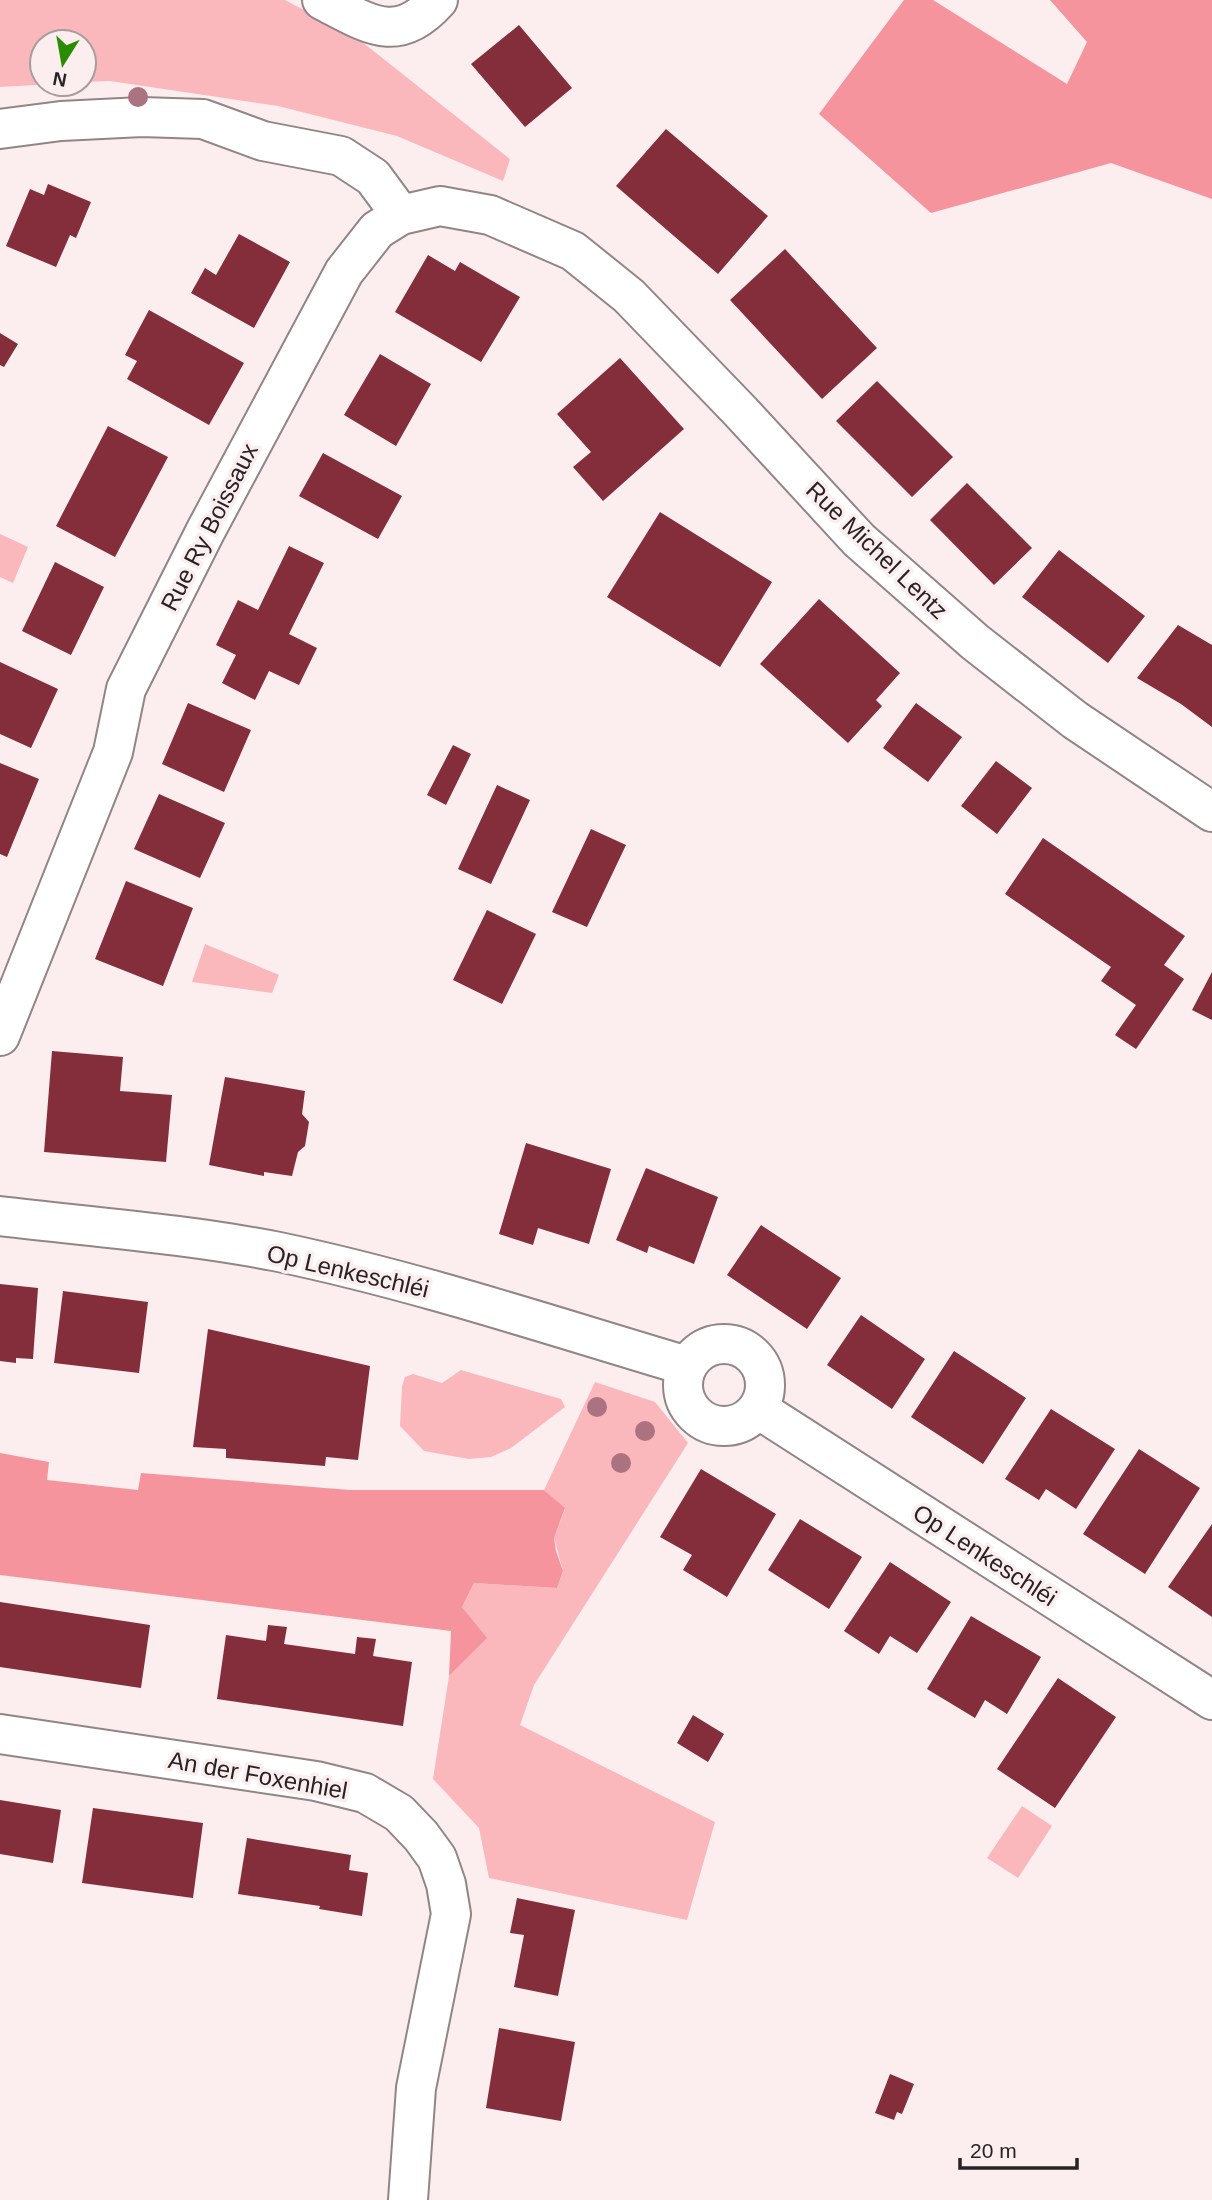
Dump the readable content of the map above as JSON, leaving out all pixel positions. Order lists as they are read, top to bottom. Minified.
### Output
{"streets":{"street":["Rue Ry Boissaux","Rue Michel Lentz","Op Lenkeschléi","An der Foxenhiel"]},"crossings":[["Rue Ry Boissaux","Rue Michel Lentz"]],"scale_bar":"20 m","north":"bottom"}
